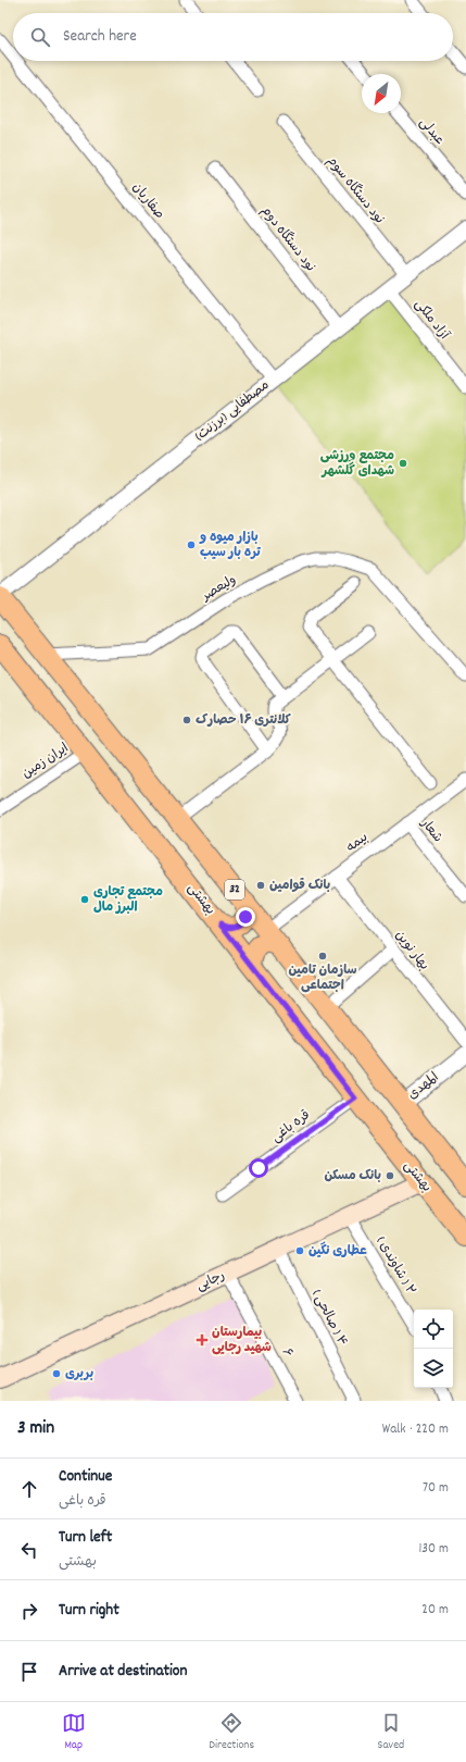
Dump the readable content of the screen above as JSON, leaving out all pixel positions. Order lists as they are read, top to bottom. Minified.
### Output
{"streets":{"main road":["32","بهشتی","رجایی"],"street":["عبدلی","نود دستگاه سوم","صفاریان","نود دستگاه دوم","آزاد ملکی","مصطفایی (برزنت)","ولیعصر","ایران زمین","شعار","بیمه","بهار نوین","المهدی","قره باغی","( شاوندی ) ۲","( صالحی ) ۴","۶"]},"crossings":[["نود دستگاه سوم","مصطفایی (برزنت)"],["صفاریان","مصطفایی (برزنت)"],["نود دستگاه دوم","مصطفایی (برزنت)"],["آزاد ملکی","مصطفایی (برزنت)"],["مصطفایی (برزنت)","32"],["ولیعصر","32"],["ایران زمین","بهشتی"],["شعار","بیمه"],["بیمه","32"],["بیمه","بهار نوین"],["32","المهدی"],["بهشتی","قره باغی"],["بهشتی","رجایی"],["( شاوندی ) ۲","رجایی"],["رجایی","( صالحی ) ۴"],["رجایی","۶"]],"places":{"other":["مجتمع ورزشی شهدای گلشهر","بازار میوه و تره بار سیب","کلانتری ۱۶ حصارک","بانک قوامین","مجتمع تجاری البرز مال","سازمان تامین اجتماعی","بانک مسکن","عطاری نگین","بربری"],"health":["بیمارستان شهید رجایی"]},"north":"bottom left","page":{"search":"Search here","heading":["3 min","Walk · 220 m"],"list":[["Continue","قره باغی","70 m"],["Turn left","بهشتی","130 m"],["Turn right","20 m"],"Arrive at destination"],"nav":["Map","Directions","Saved"]}}
